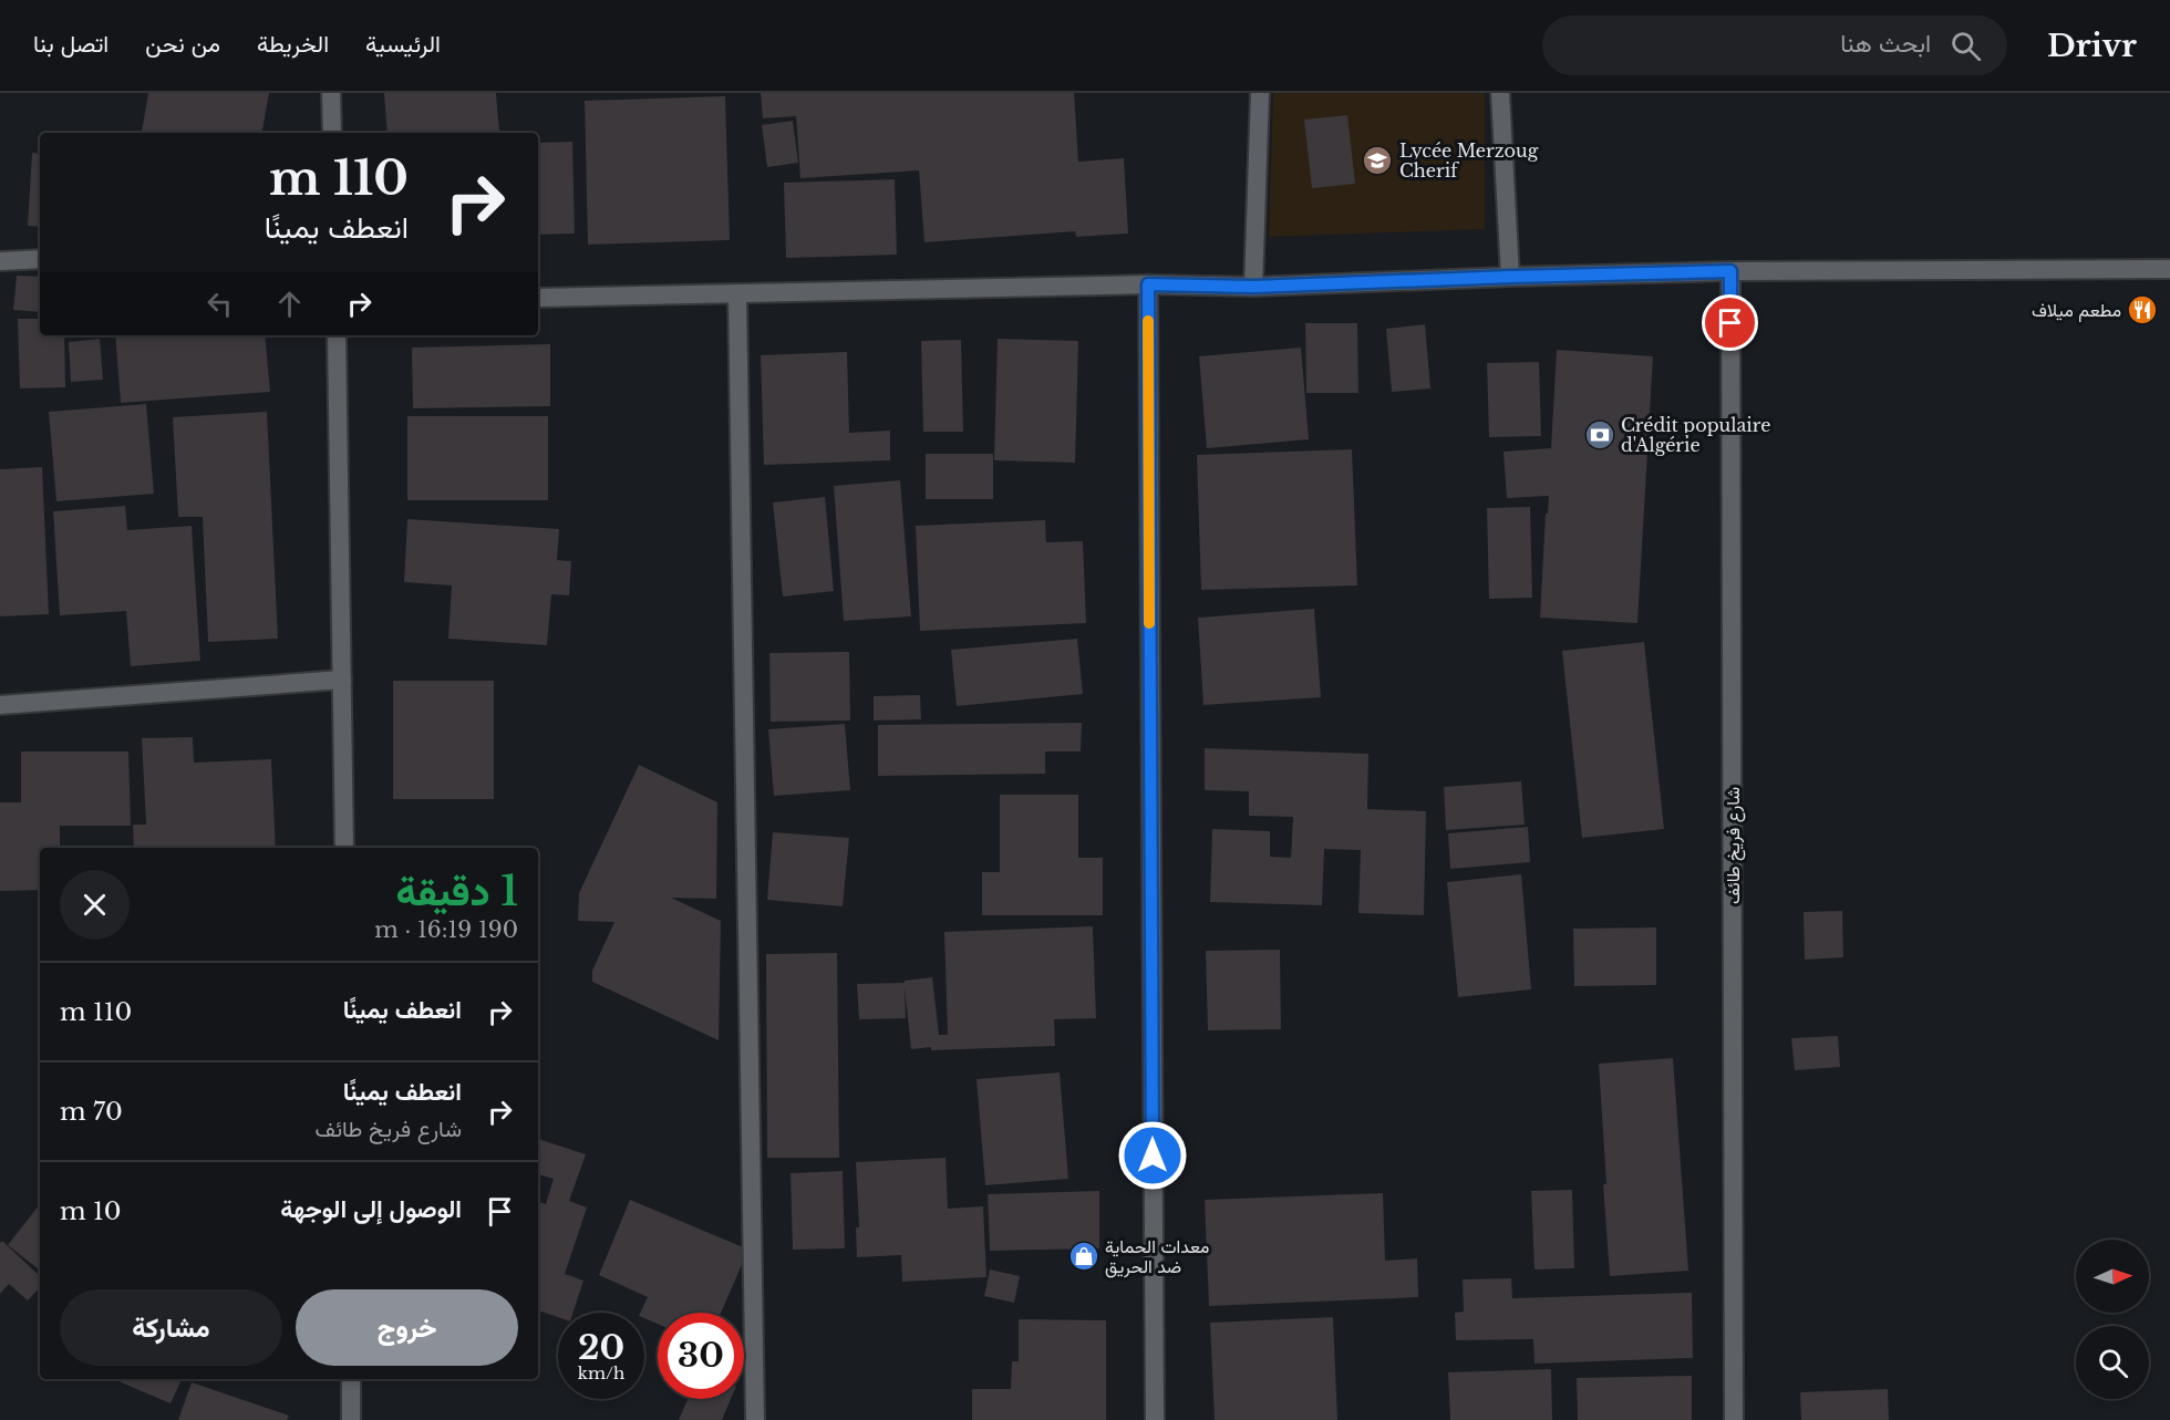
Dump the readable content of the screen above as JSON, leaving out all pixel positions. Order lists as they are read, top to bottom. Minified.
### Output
{"streets":{"street":["شارع فريخ طائف"]},"places":{"school or university":["Lycée Merzoug Cherif"],"restaurant":["مطعم ميلاف"],"bank":["Crédit populaire d'Algérie"],"shop":["معدات الحماية ضد الحريق"]},"north":"right","page":{"header":"Drivr","search":"ابحث هنا","nav":["الرئيسية","الخريطة","من نحن","اتصل بنا"],"turn":["110 m","انعطف يمينًا"],"heading":["1 دقيقة","190 m · 16:19"],"list":[{"name":"انعطف يمينًا","value":"110 m"},{"name":"انعطف يمينًا","note":"شارع فريخ طائف","value":"70 m"},{"name":"الوصول إلى الوجهة","value":"10 m"}],"buttons":["خروج","مشاركة"],"speed":"20 km/h","limit":"30"}}
